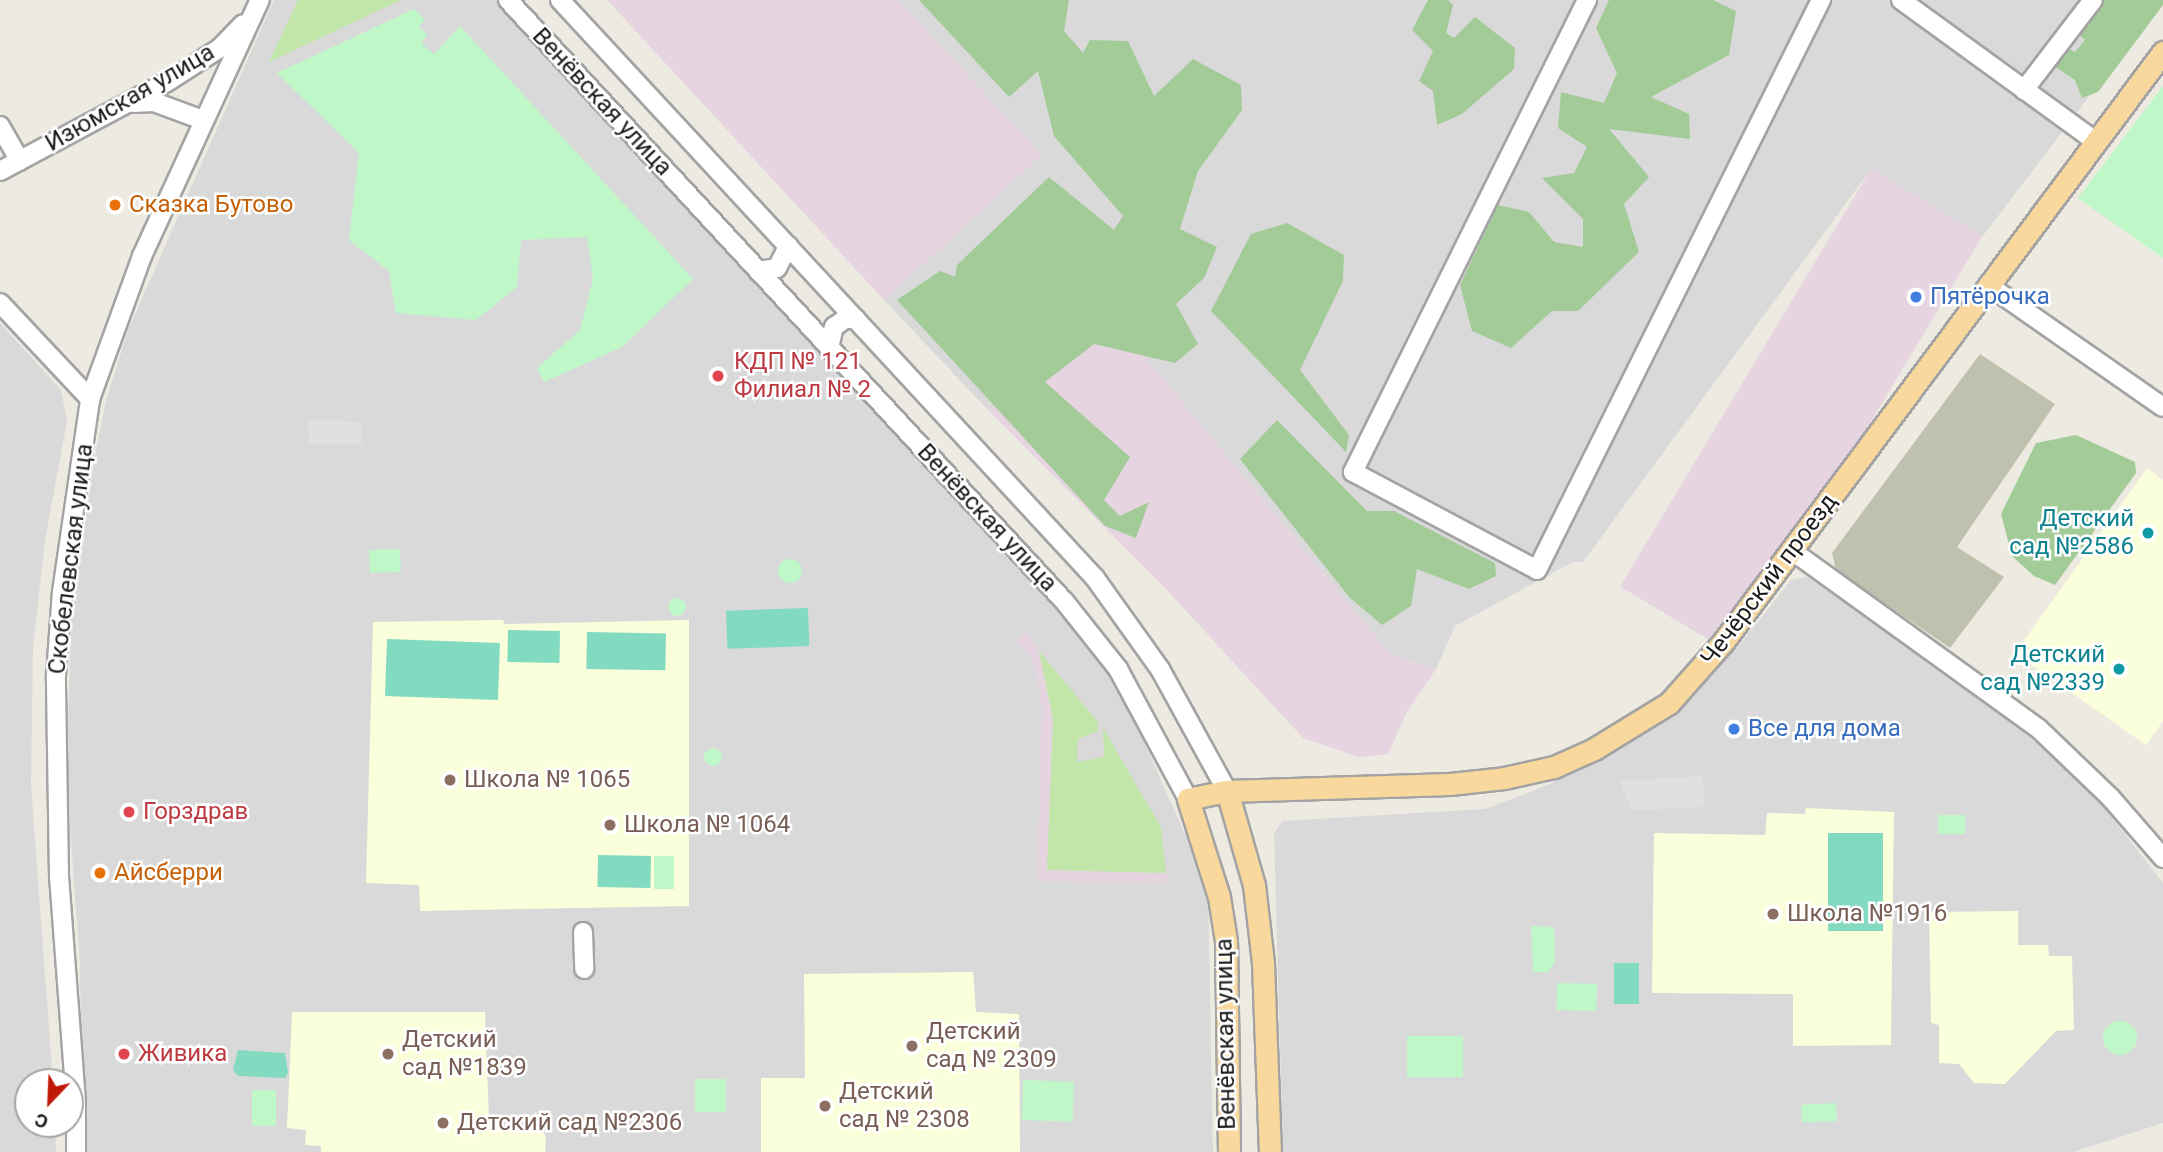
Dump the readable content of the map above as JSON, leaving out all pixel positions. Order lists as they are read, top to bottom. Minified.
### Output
{"streets":{"main road":["Венёвская улица","Чечёрский проезд"],"street":["Изюмская улица","Скобелевская улица"]},"crossings":[["Изюмская улица","Скобелевская улица"],["Венёвская улица","Чечёрский проезд"]],"places":["Сказка Бутово","Пятёрочка","КДП № 121 Филиал № 2","Детский сад №2586","Детский сад №2339","Все для дома","Школа № 1065","Горздрав","Школа № 1064","Айсберри","Школа №1916","Детский сад № 2309","Живика","Детский сад №1839","Детский сад № 2308","Детский сад №2306"],"north":"bottom left"}
